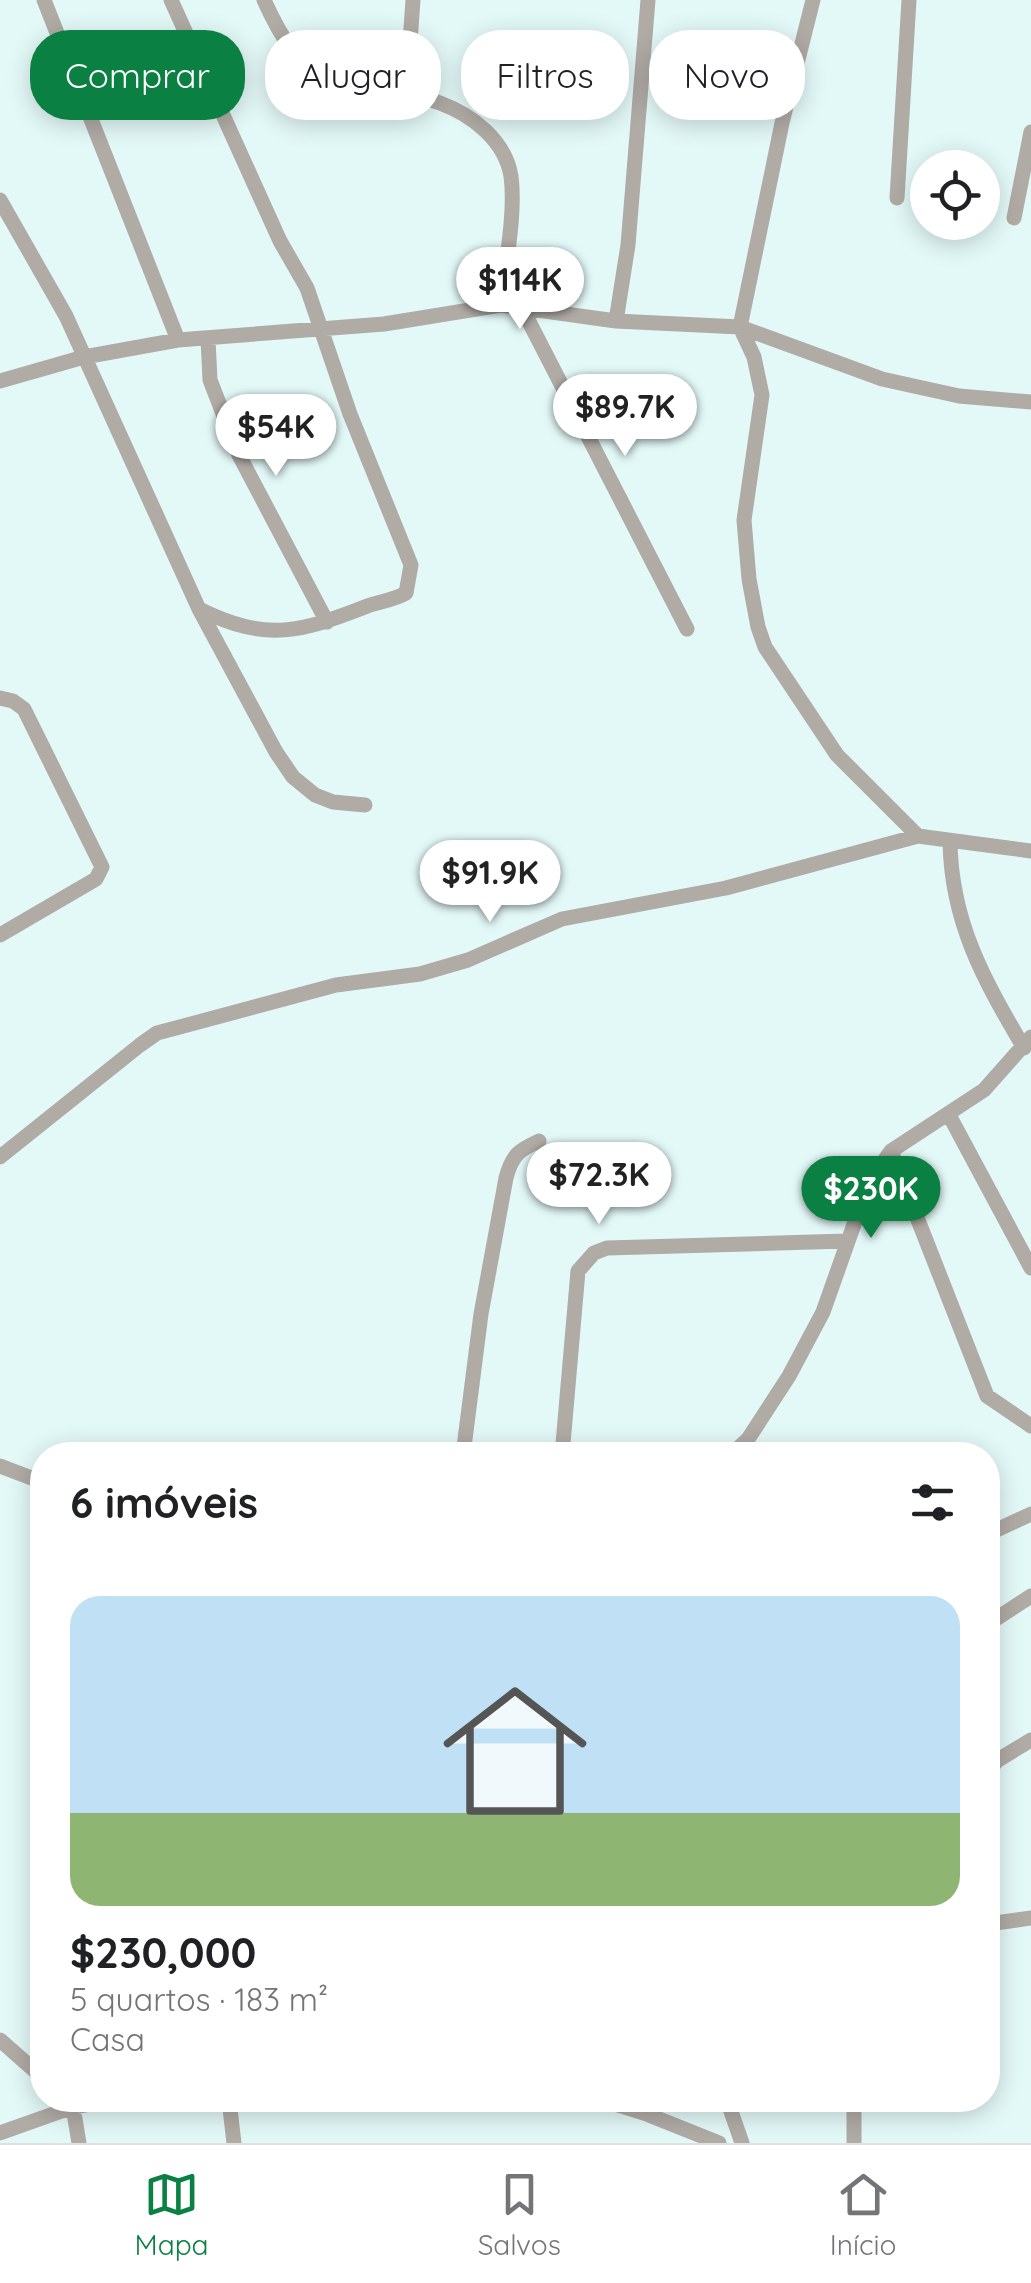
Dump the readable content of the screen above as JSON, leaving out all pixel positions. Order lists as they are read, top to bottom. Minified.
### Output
{"page":{"chip":["Comprar","Alugar","Filtros","Novo"],"price":["$114K","$89.7K","$54K","$91.9K","$72.3K","$230K"],"heading":"6 imóveis","list":[{"name":"$230,000","note":"5 quartos · 183 m² · Casa"}],"tabs":["Mapa","Salvos","Início"]}}
